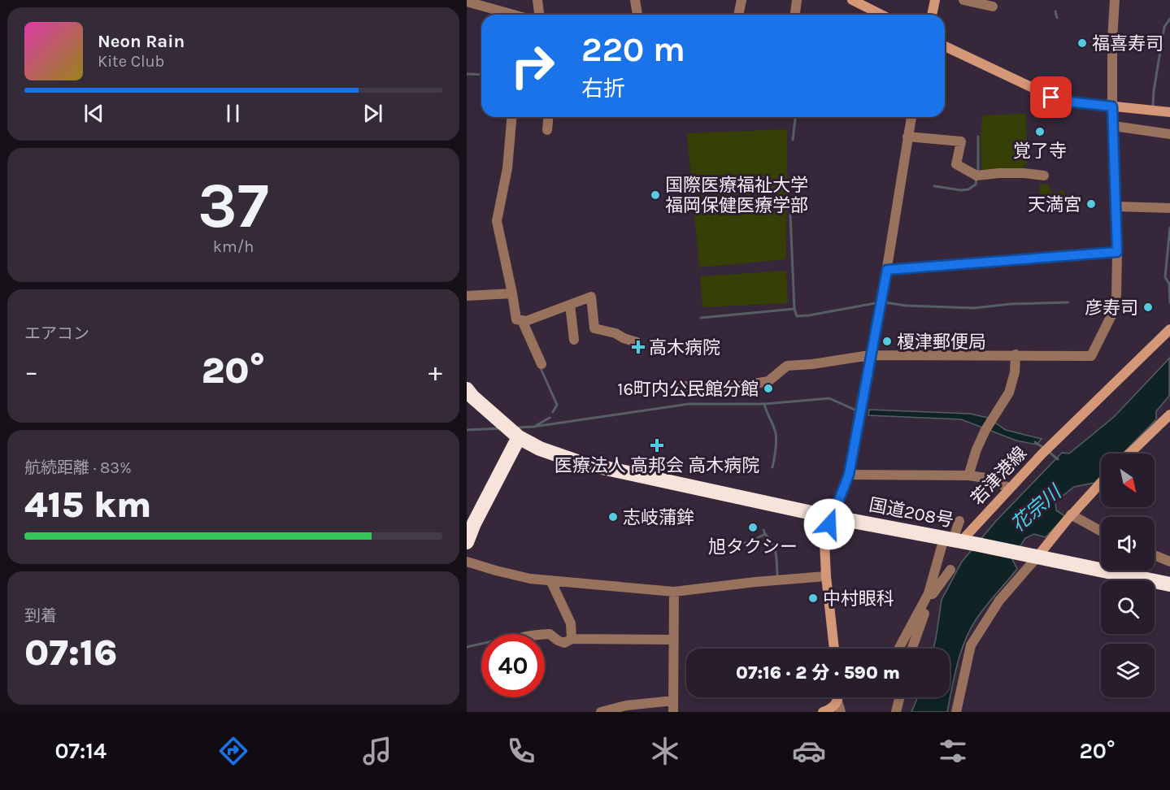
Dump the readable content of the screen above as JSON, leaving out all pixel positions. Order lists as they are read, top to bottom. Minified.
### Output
{"streets":{"highway":["国道208号"],"main road":["若津港線"]},"crossings":[["若津港線","国道208号"]],"water":["花宗川"],"places":{"other":["福喜寿司","覚了寺","国際医療福祉大学 福岡保健医療学部","天満宮","彦寿司","榎津郵便局","16町内公民館分館","志岐蒲鉾","旭タクシー","中村眼科"],"health":["高木病院","医療法人 高邦会 高木病院"]},"north":"bottom right","page":{"turn":["220 m","右折"],"song":["Neon Rain","Kite Club"],"tile":[["37","km/h"],"エアコン",["航続距離 · 83%","415 km"],["到着","07:16"]],"heat":["−","20°","+"],"limit":"40","trip":"07:16 · 2 分 · 590 m","tabs":["07:14","20°"]}}
